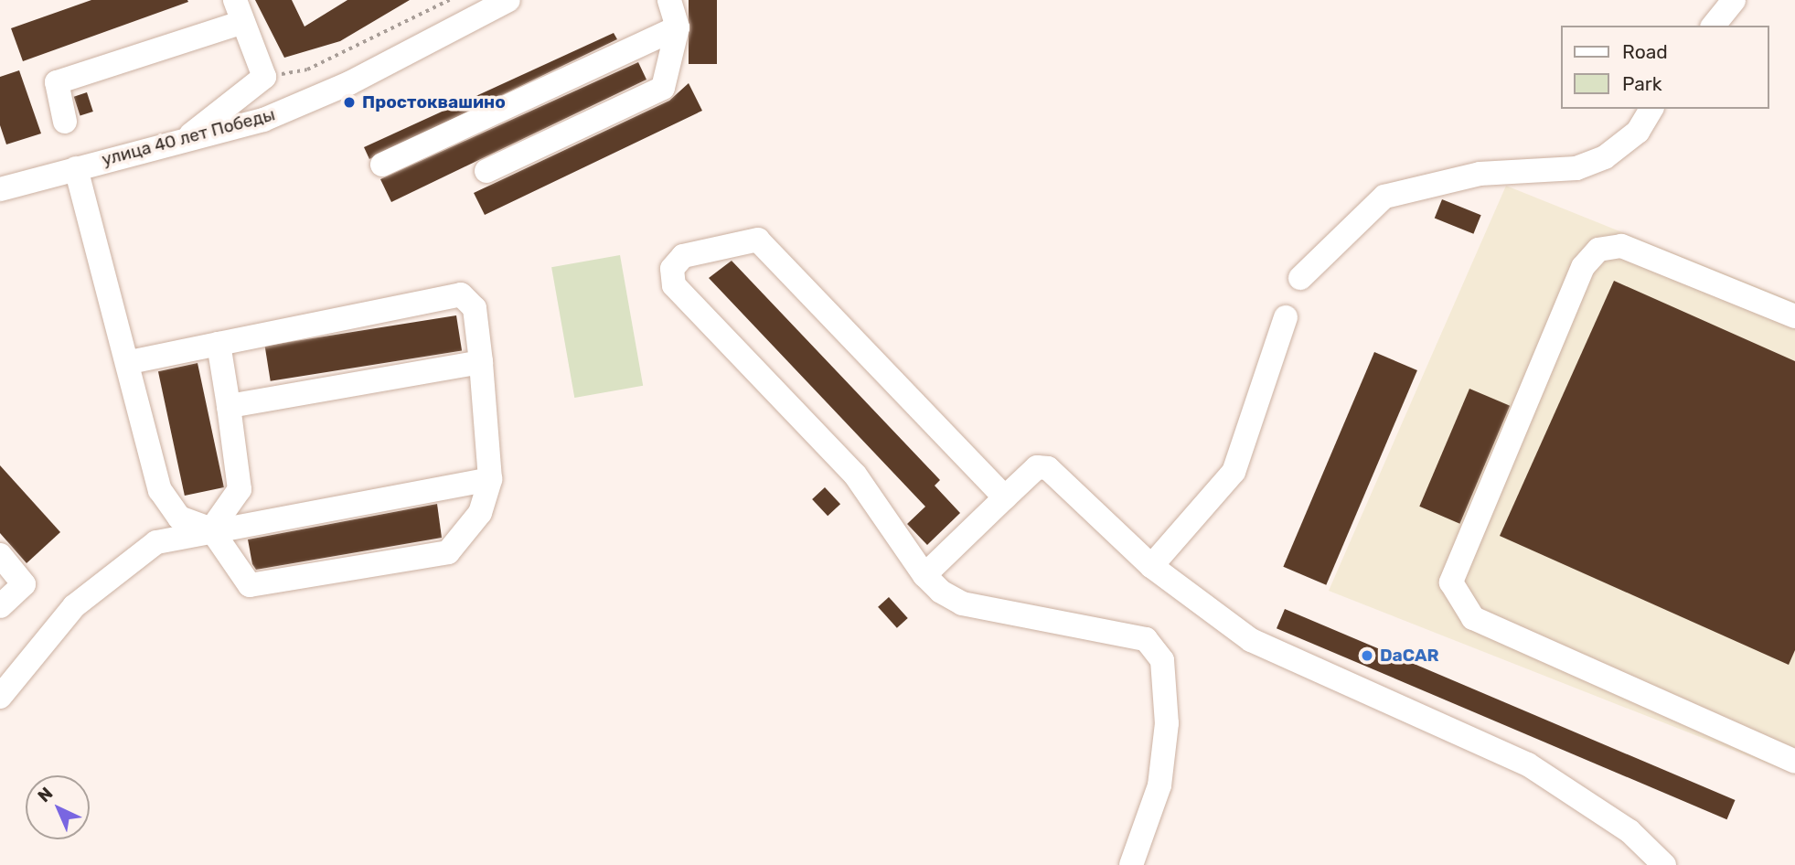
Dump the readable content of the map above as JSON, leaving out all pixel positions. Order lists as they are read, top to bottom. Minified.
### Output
{"streets":{"street":["улица 40 лет Победы"]},"places":["Простоквашино","DaCAR"],"legend":["Road","Park"],"north":"top left"}
